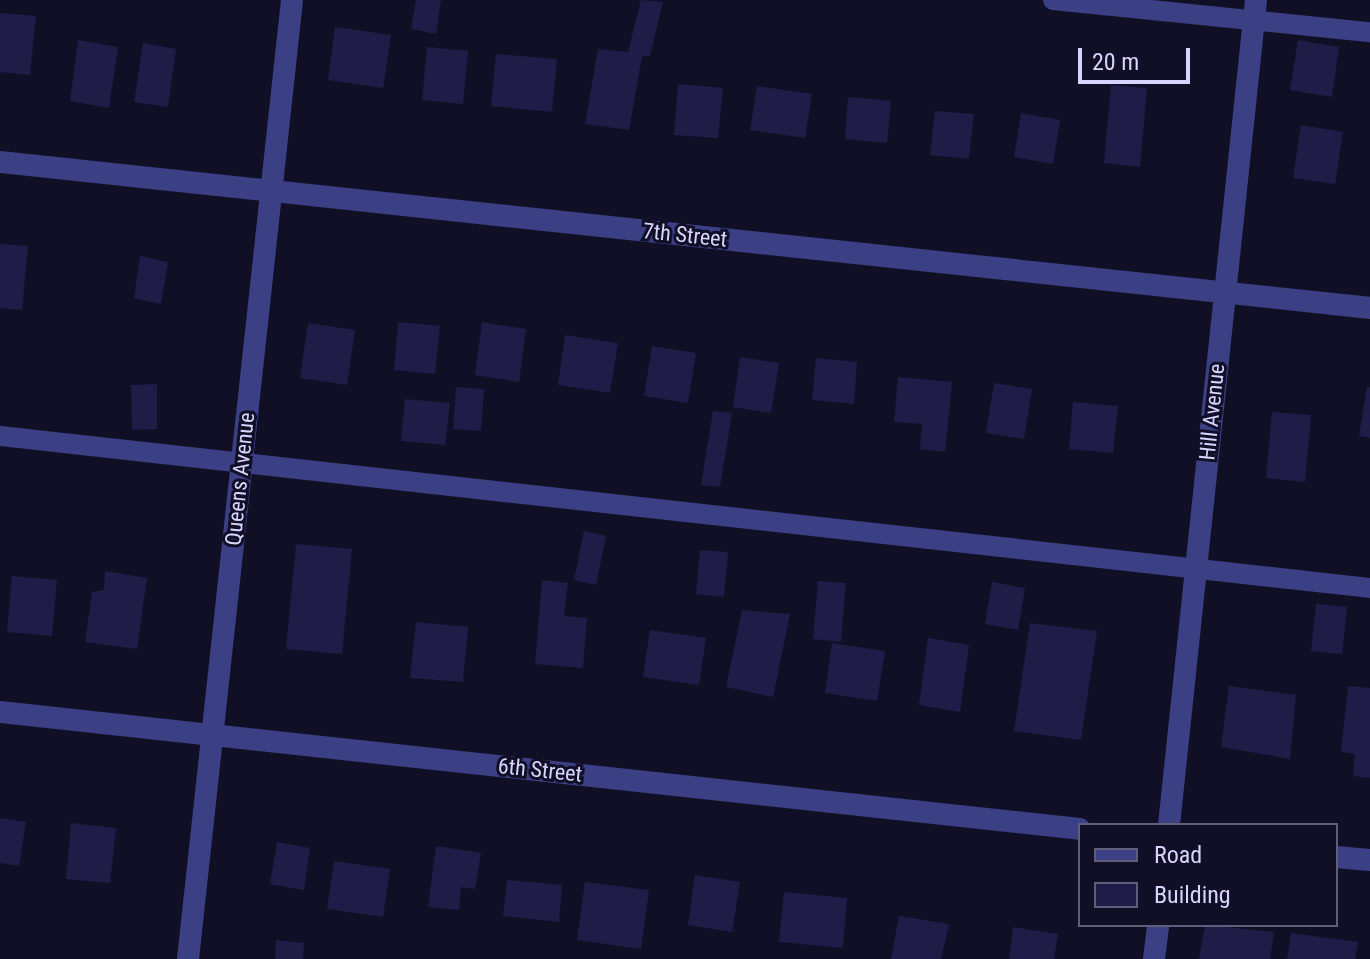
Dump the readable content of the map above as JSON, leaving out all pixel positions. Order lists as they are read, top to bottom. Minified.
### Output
{"streets":{"street":["7th Street","Hill Avenue","Queens Avenue","6th Street"]},"crossings":[["7th Street","Hill Avenue"],["7th Street","Queens Avenue"],["Queens Avenue","6th Street"]],"legend":["Road","Building"],"scale_bar":"20 m"}
